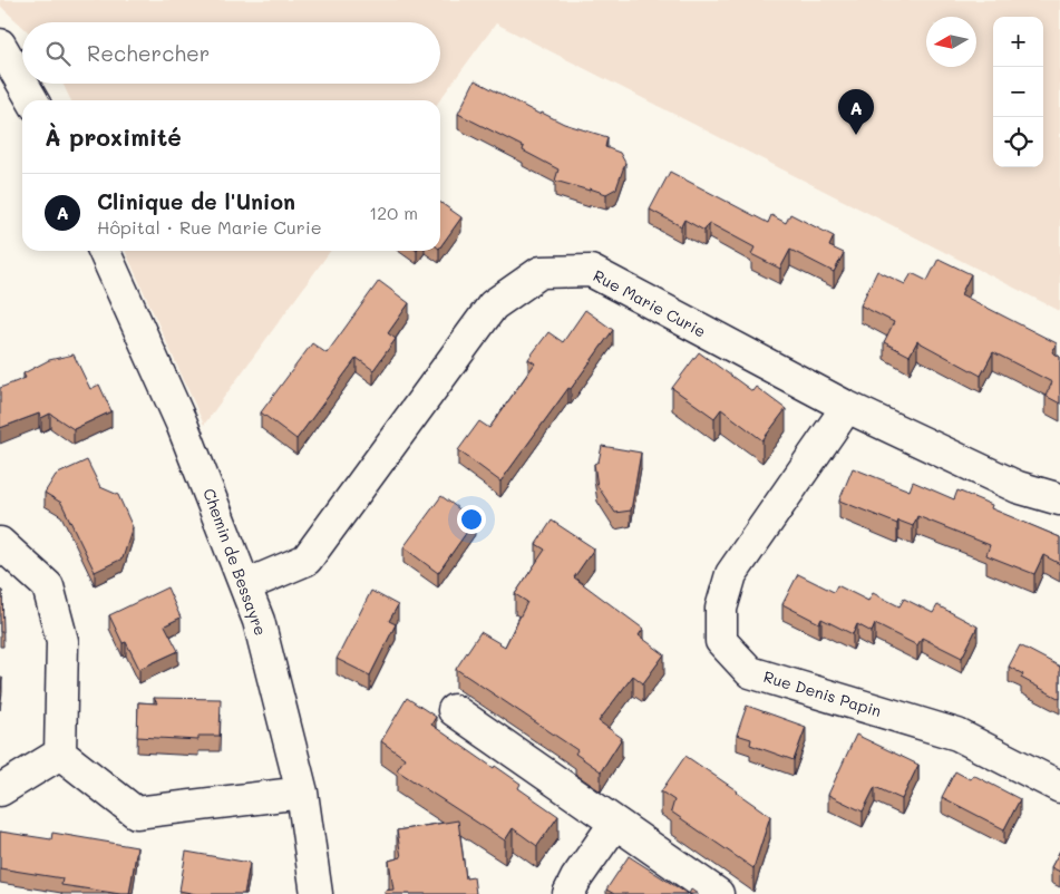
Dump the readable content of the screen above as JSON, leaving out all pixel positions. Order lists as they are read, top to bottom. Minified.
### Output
{"streets":{"street":["Rue Marie Curie","Chemin de Bessayre","Rue Denis Papin"]},"crossings":[["Rue Marie Curie","Chemin de Bessayre"],["Rue Marie Curie","Rue Denis Papin"]],"north":"left","page":{"map_buttons":["+","−"],"search":"Rechercher","pins":"A","heading":"À proximité","list":[{"mark":"A","name":"Clinique de l'Union","note":"Hôpital · Rue Marie Curie","value":"120 m"}]}}
